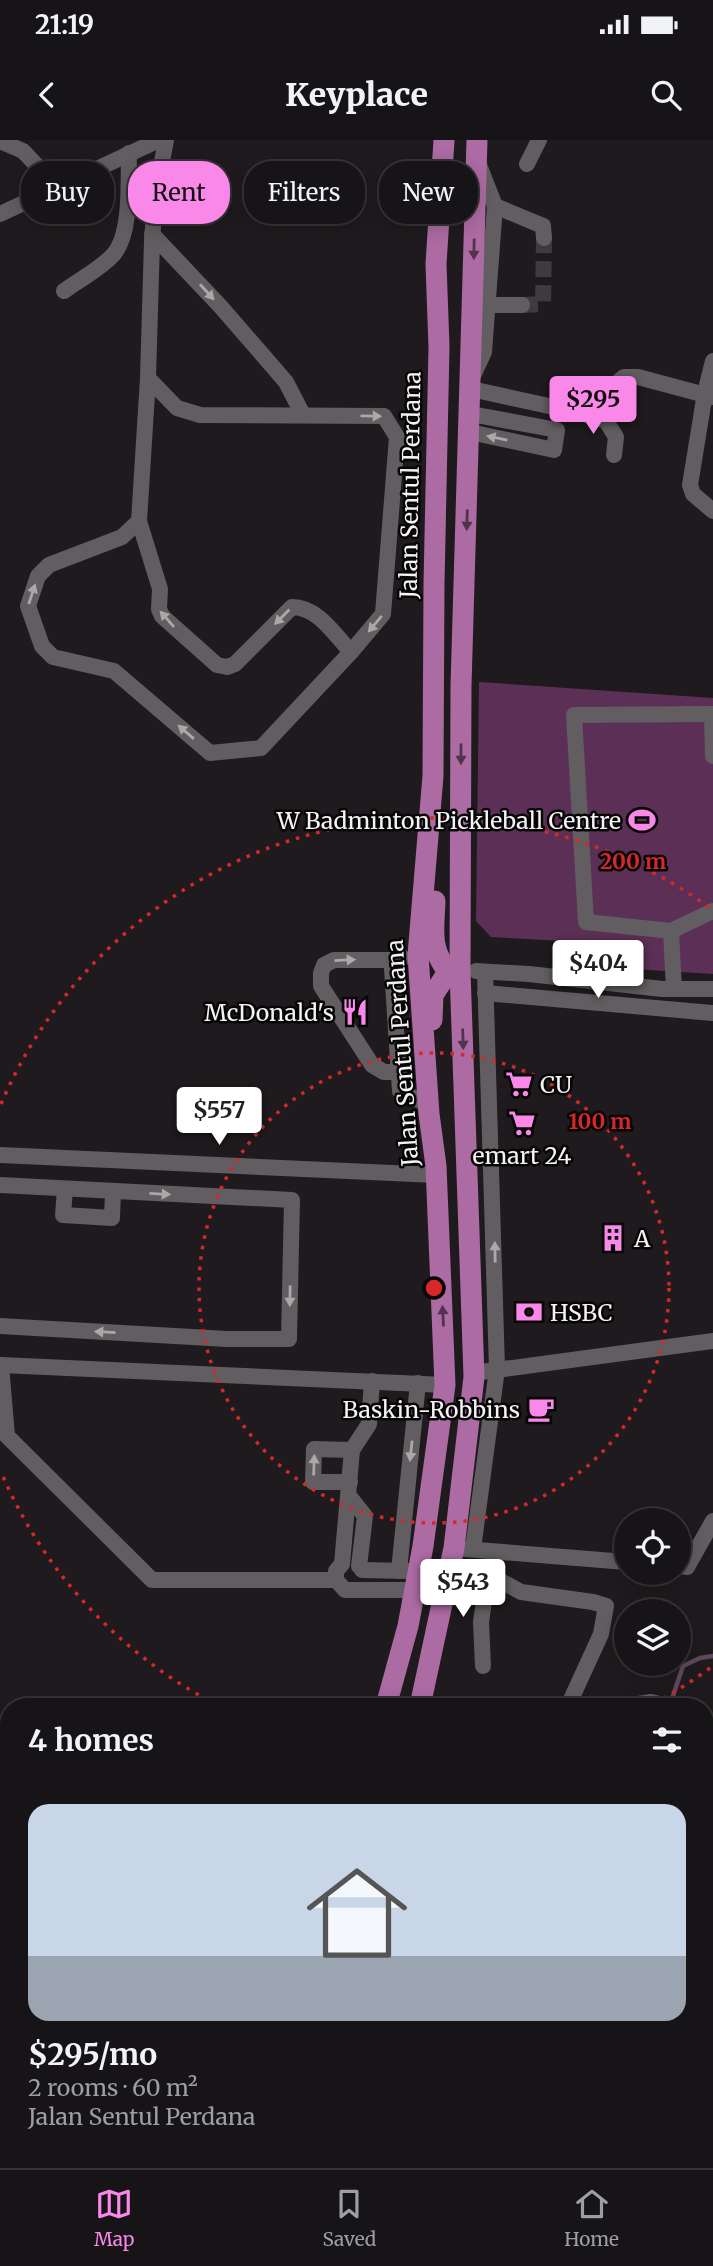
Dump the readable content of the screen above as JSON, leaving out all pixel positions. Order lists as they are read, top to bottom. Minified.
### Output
{"streets":{"main road":["Jalan Sentul Perdana"]},"places":{"sports":["W Badminton Pickleball Centre"],"restaurant":["McDonald's"],"supermarket":["CU","emart 24"],"building":["A"],"bank":["HSBC"],"cafe":["Baskin-Robbins"]},"page":{"status":"21:19","header":"Keyplace","chip":["Buy","Rent","Filters","New"],"price":["$295","$404","$557","$543"],"heading":"4 homes","list":[{"name":"$295/mo","note":"2 rooms · 60 m² · Jalan Sentul Perdana"}],"tabs":["Map","Saved","Home"]},"rings":["200 m","100 m"]}
